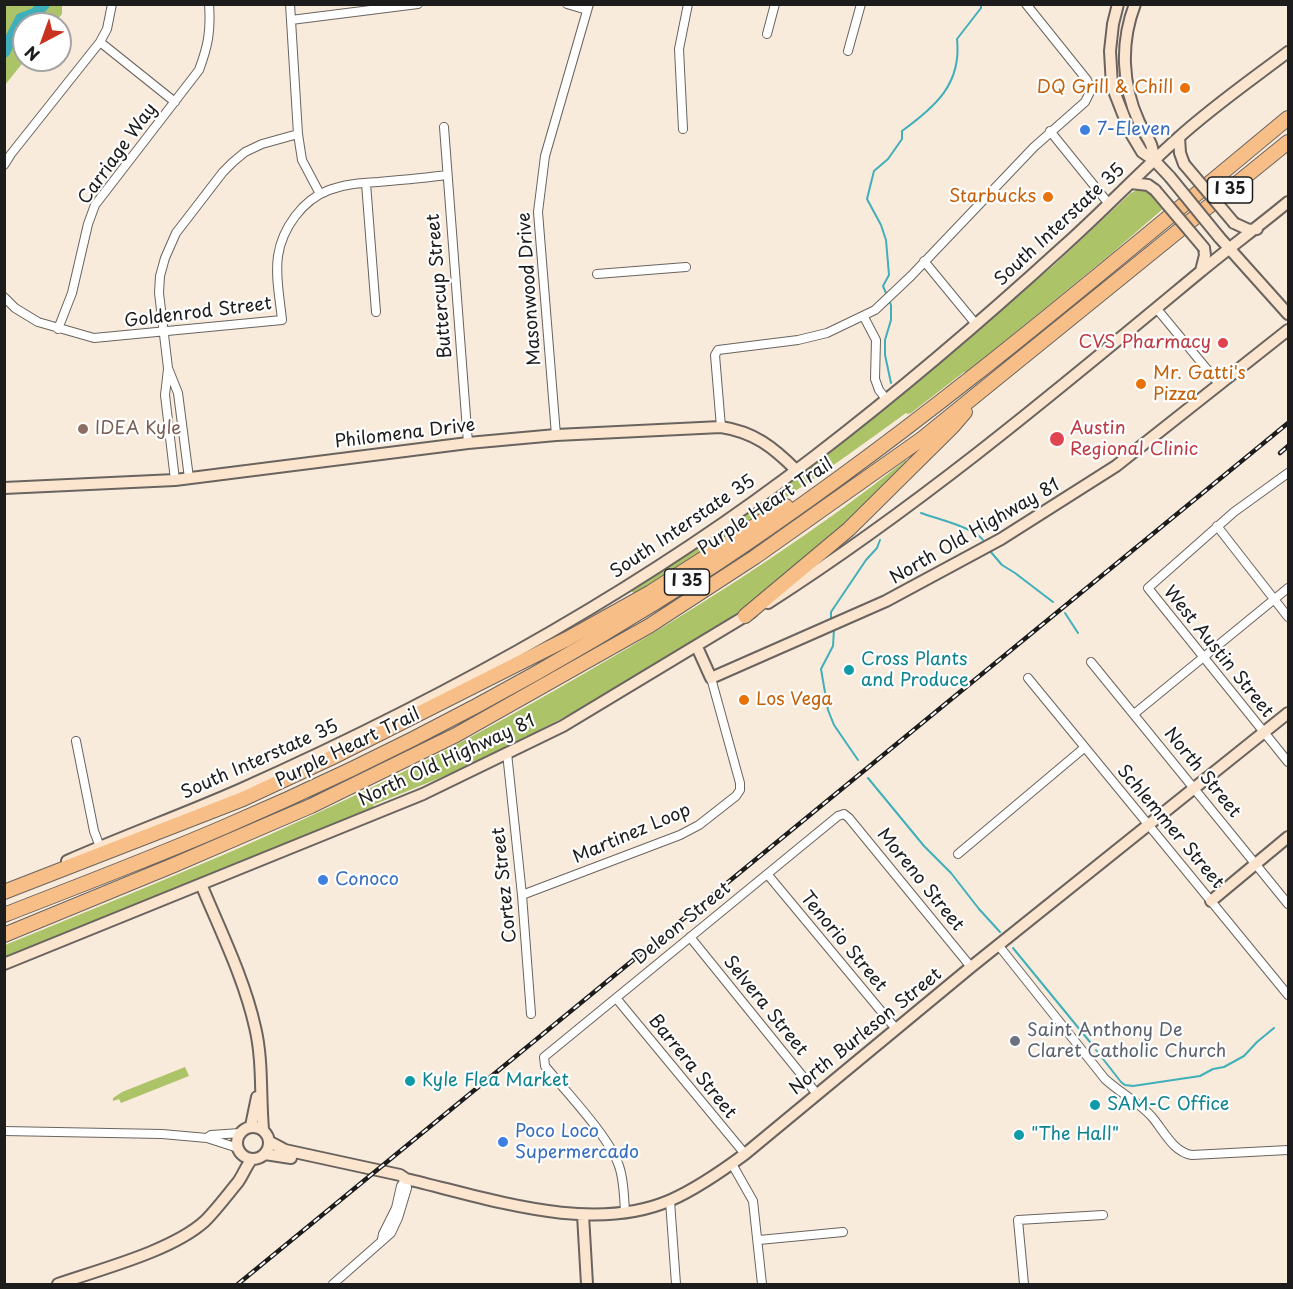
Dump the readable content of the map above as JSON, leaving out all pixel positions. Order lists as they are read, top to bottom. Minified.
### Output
{"streets":{"highway":["I 35","Purple Heart Trail"],"main road":["South Interstate 35","Philomena Drive","North Old Highway 81","Martinez Loop","North Burleson Street"],"street":["Carriage Way","Buttercup Street","Masonwood Drive","Goldenrod Street","West Austin Street","North Street","Schlemmer Street","Moreno Street","Cortez Street","Deleon Street","Tenorio Street","Selvera Street","Barrera Street"]},"crossings":[["Carriage Way","Goldenrod Street"],["South Interstate 35","Philomena Drive"],["Buttercup Street","Goldenrod Street"],["Buttercup Street","Philomena Drive"],["Masonwood Drive","Philomena Drive"],["North Old Highway 81","Martinez Loop"],["North Old Highway 81","Cortez Street"],["West Austin Street","North Burleson Street"],["North Street","North Burleson Street"],["Schlemmer Street","North Burleson Street"],["Martinez Loop","Cortez Street"],["Moreno Street","Deleon Street"],["Moreno Street","North Burleson Street"],["Deleon Street","Tenorio Street"],["Deleon Street","Selvera Street"],["Deleon Street","North Burleson Street"],["Deleon Street","Barrera Street"],["Tenorio Street","North Burleson Street"],["Selvera Street","North Burleson Street"],["North Burleson Street","Barrera Street"]],"places":["DQ Grill & Chill","7-Eleven","Starbucks","CVS Pharmacy","Mr. Gatti's Pizza","IDEA Kyle","Austin Regional Clinic","Cross Plants and Produce","Los Vega","Conoco","Saint Anthony De Claret Catholic Church","Kyle Flea Market","SAM-C Office","\"The Hall\"","Poco Loco Supermercado"],"north":"bottom left"}
